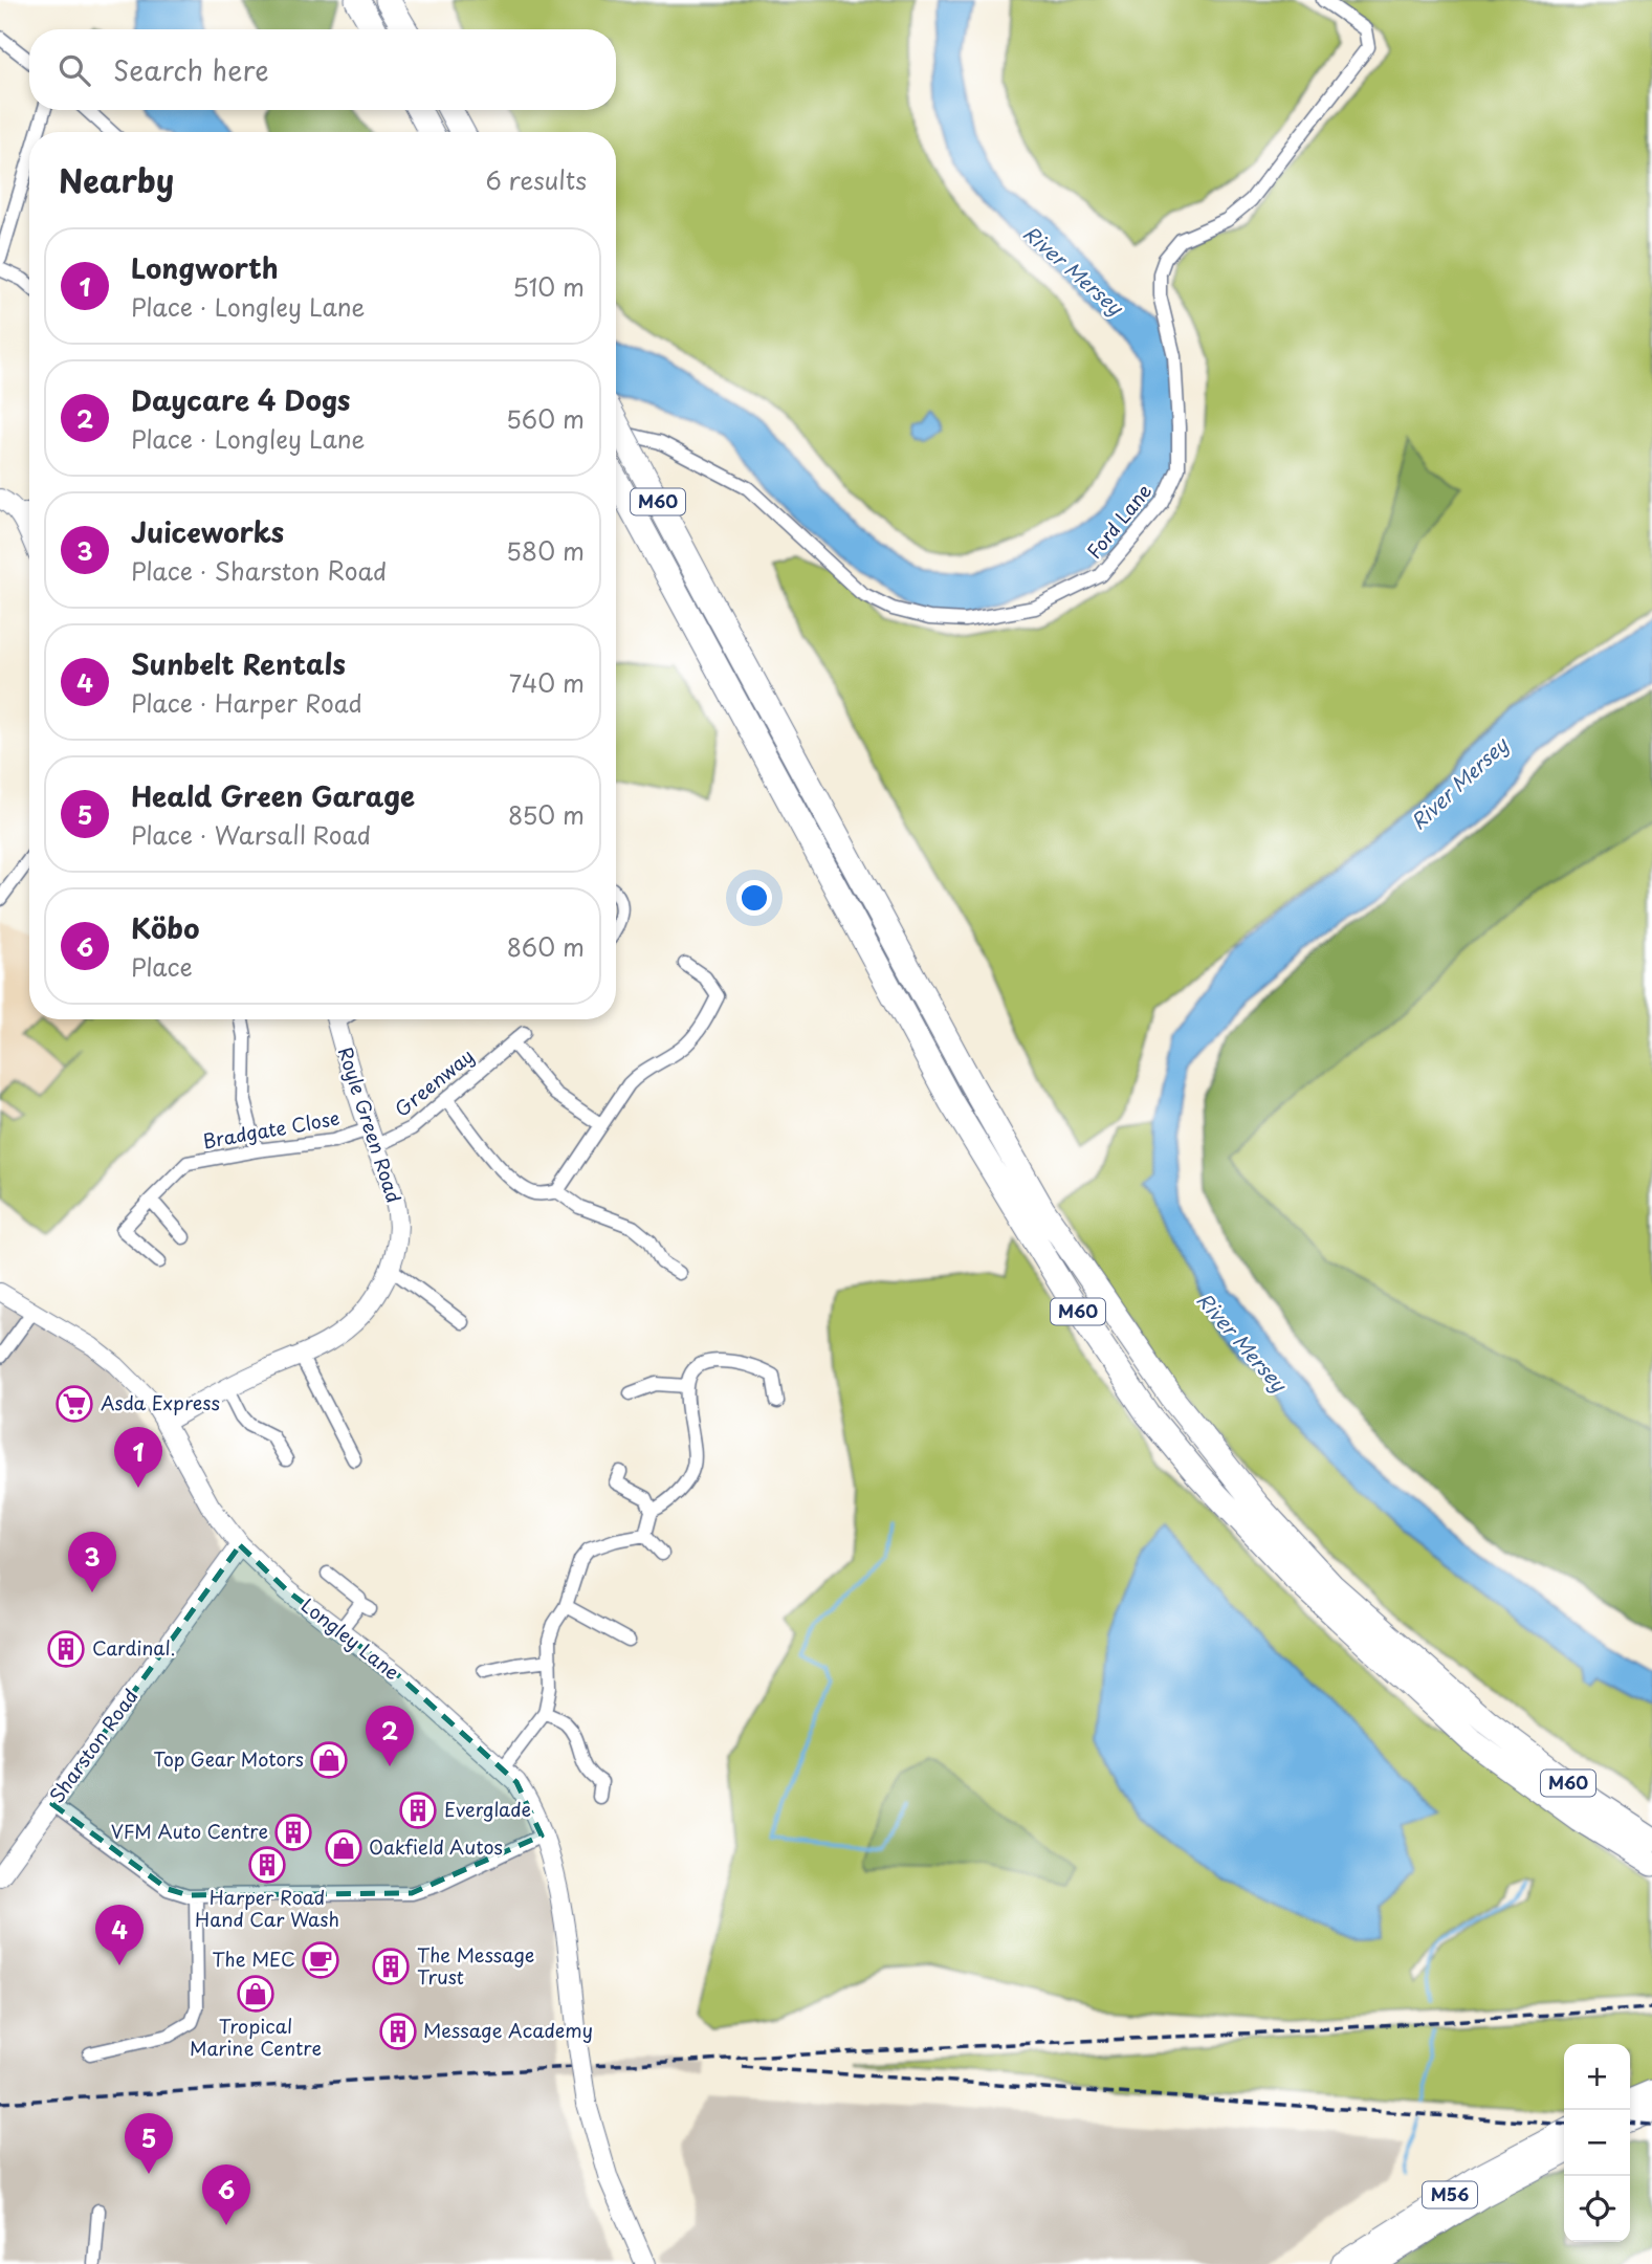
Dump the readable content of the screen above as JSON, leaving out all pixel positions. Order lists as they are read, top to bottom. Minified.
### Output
{"streets":{"highway":["M60","M56"],"main road":["Royle Green Road","Longley Lane","Sharston Road"],"street":["Ford Lane","Greenway","Bradgate Close"]},"crossings":[["Greenway","Royle Green Road"],["Greenway","Bradgate Close"],["Royle Green Road","Bradgate Close"],["Royle Green Road","Longley Lane"],["Longley Lane","Sharston Road"]],"water":["River Mersey"],"places":{"supermarket":["Asda Express"],"building":["Cardinal.","Everglade","VFM Auto Centre","Harper Road Hand Car Wash","The Message Trust","Message Academy"],"shop":["Top Gear Motors","Oakfield Autos","Tropical Marine Centre"],"cafe":["The MEC"]},"page":{"search":"Search here","heading":["Nearby","6 results"],"list":[{"mark":"1","name":"Longworth","note":"Place · Longley Lane","value":"510 m"},{"mark":"2","name":"Daycare 4 Dogs","note":"Place · Longley Lane","value":"560 m"},{"mark":"3","name":"Juiceworks","note":"Place · Sharston Road","value":"580 m"},{"mark":"4","name":"Sunbelt Rentals","note":"Place · Harper Road","value":"740 m"},{"mark":"5","name":"Heald Green Garage","note":"Place · Warsall Road","value":"850 m"},{"mark":"6","name":"Köbo","note":"Place","value":"860 m"}],"pins":["1","3","2","4","5","6"],"map_buttons":["+","−"]}}
